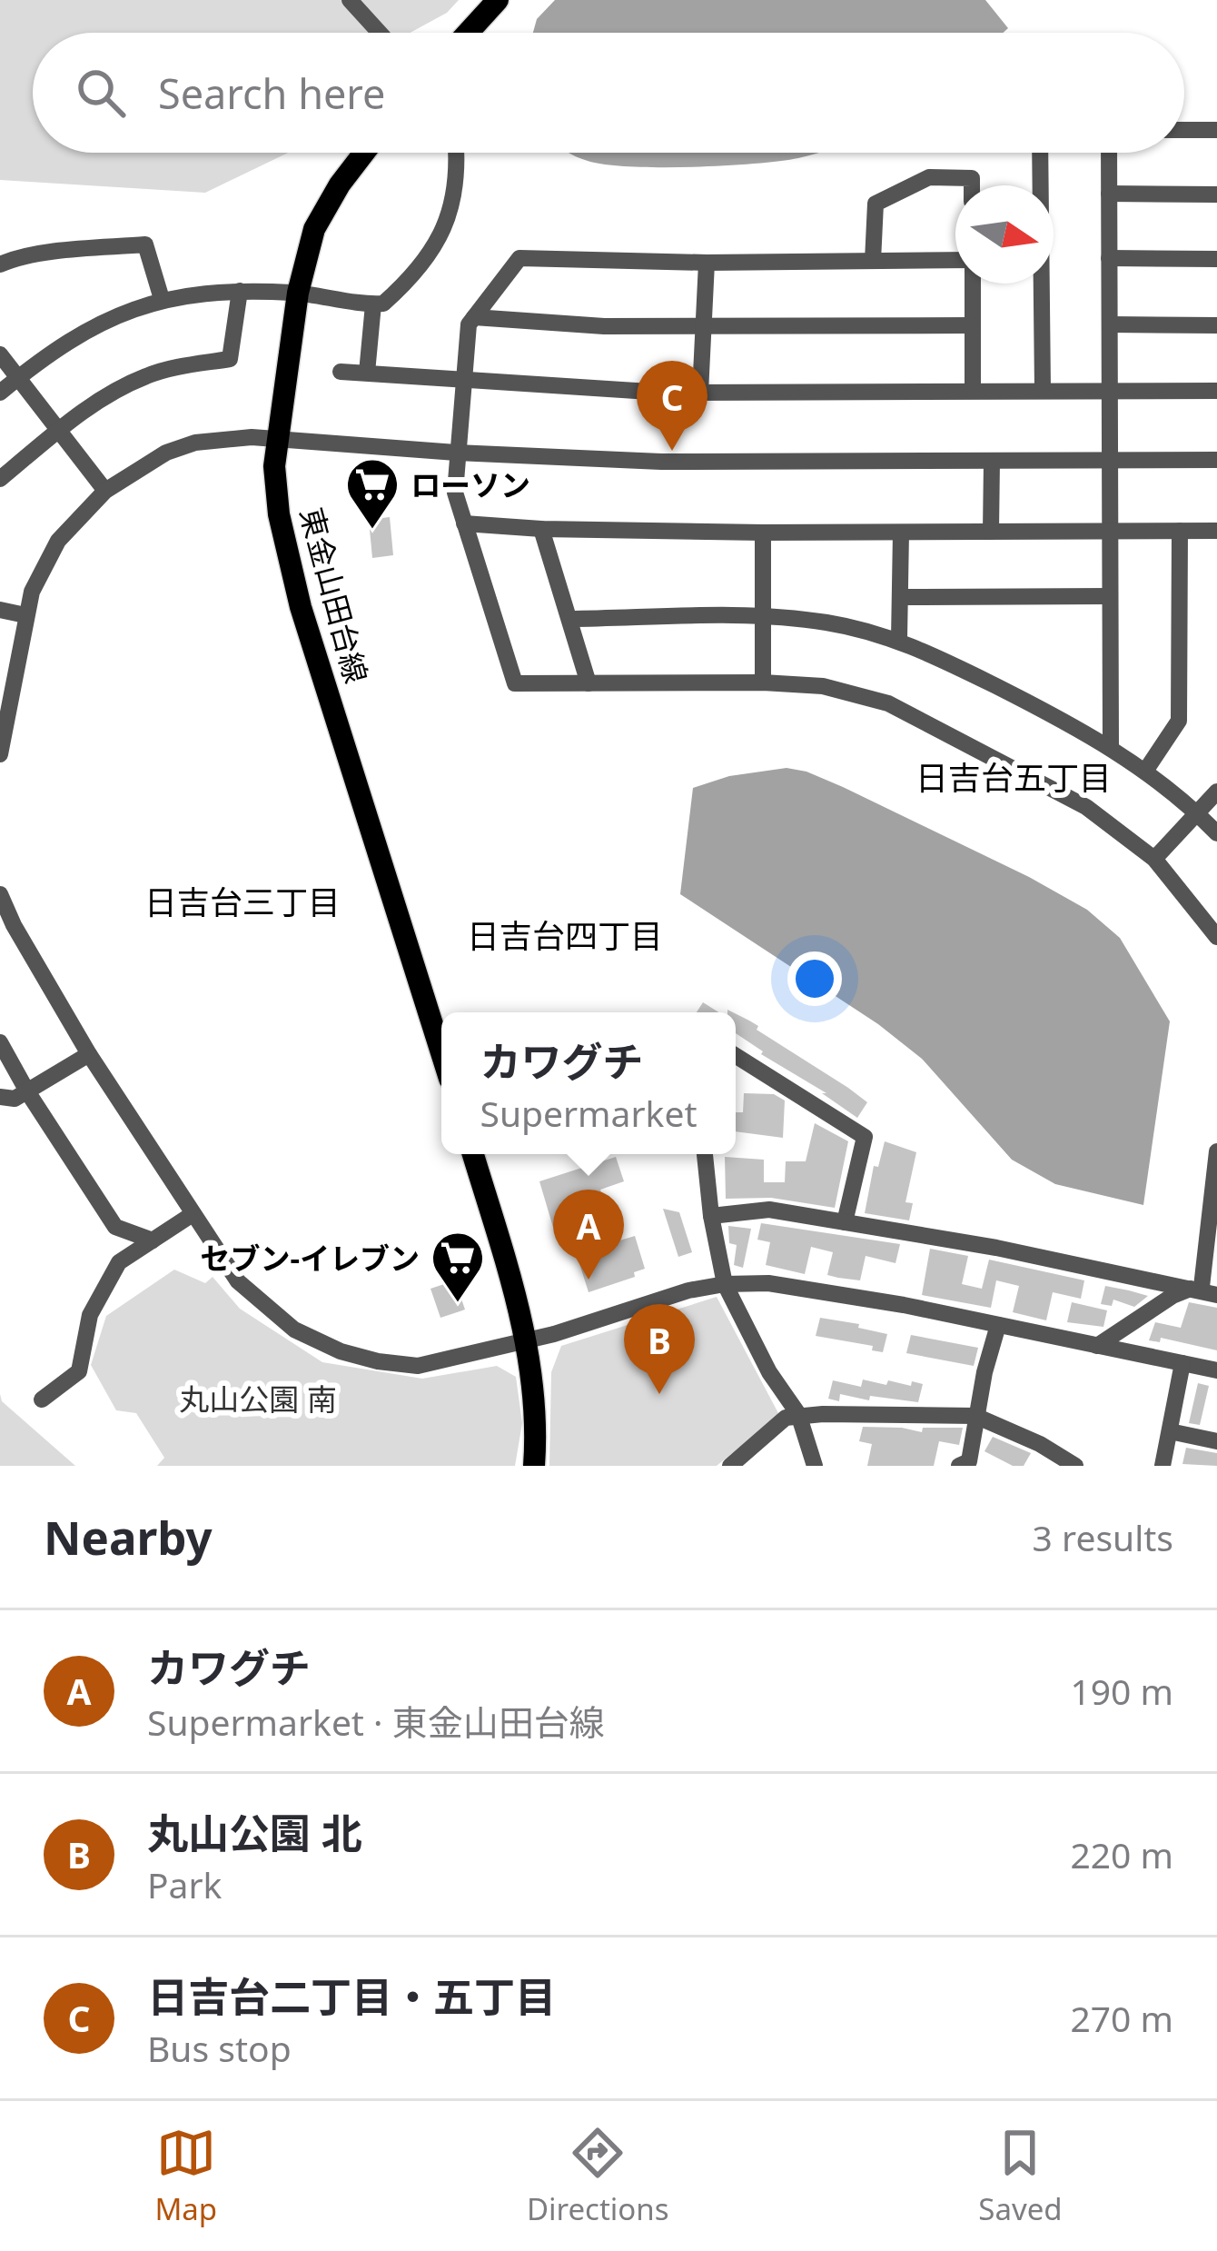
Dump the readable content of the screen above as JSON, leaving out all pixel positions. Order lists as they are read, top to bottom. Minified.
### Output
{"streets":{"main road":["東金山田台線"]},"districts":["日吉台五丁目","日吉台三丁目","日吉台四丁目"],"parks":["丸山公園 南"],"places":{"supermarket":["ローソン","セブン-イレブン"]},"north":"right","page":{"search":"Search here","pins":["C","A","B"],"popup":["カワグチ","Supermarket"],"heading":["Nearby","3 results"],"list":[{"mark":"A","name":"カワグチ","note":"Supermarket · 東金山田台線","value":"190 m"},{"mark":"B","name":"丸山公園 北","note":"Park","value":"220 m"},{"mark":"C","name":"日吉台二丁目・五丁目","note":"Bus stop","value":"270 m"}],"nav":["Map","Directions","Saved"]}}
